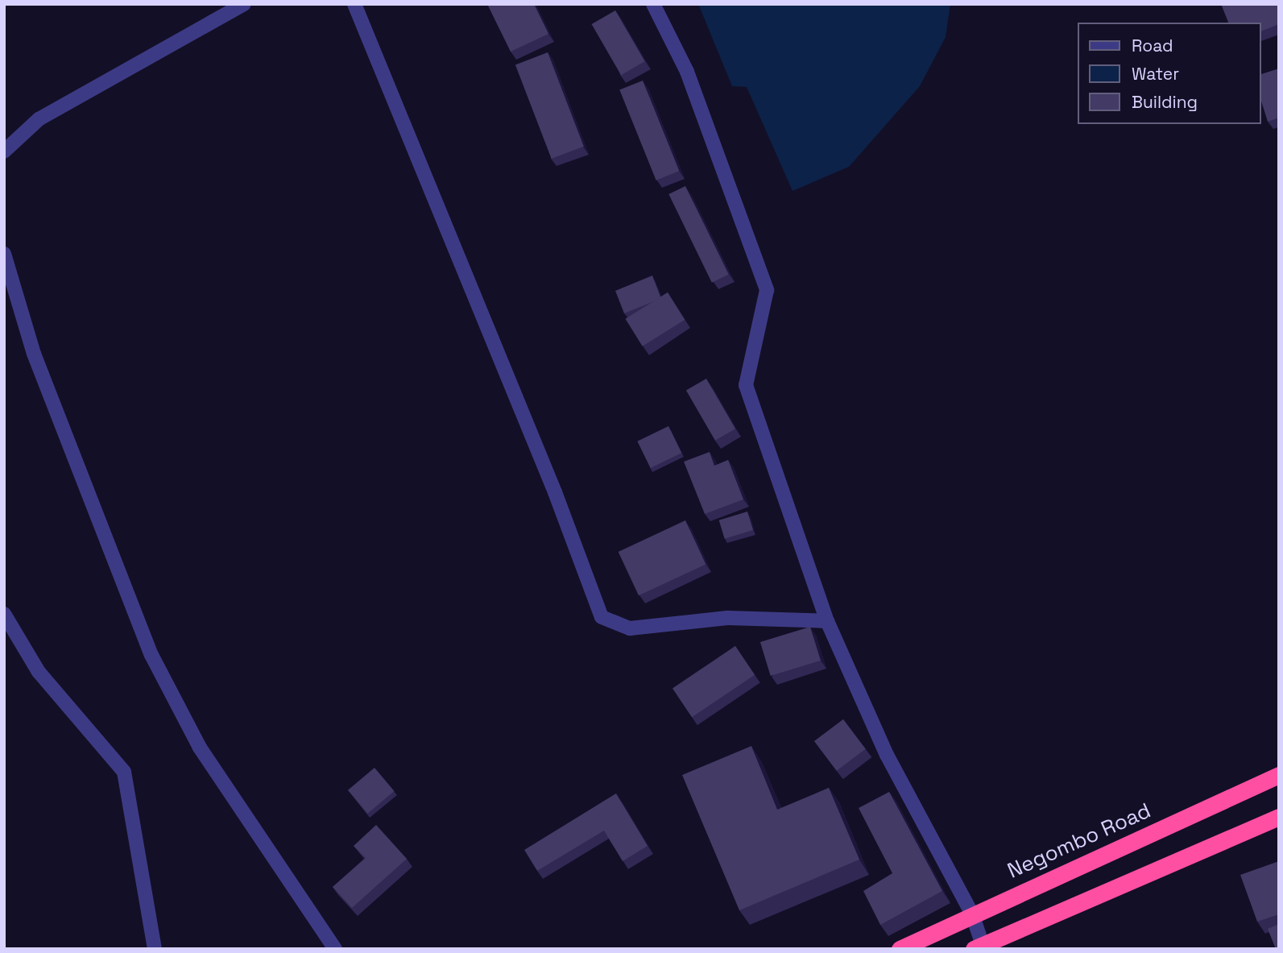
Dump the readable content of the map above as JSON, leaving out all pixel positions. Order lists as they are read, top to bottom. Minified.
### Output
{"streets":{"highway":["Negombo Road"]},"legend":["Road","Water","Building"]}
